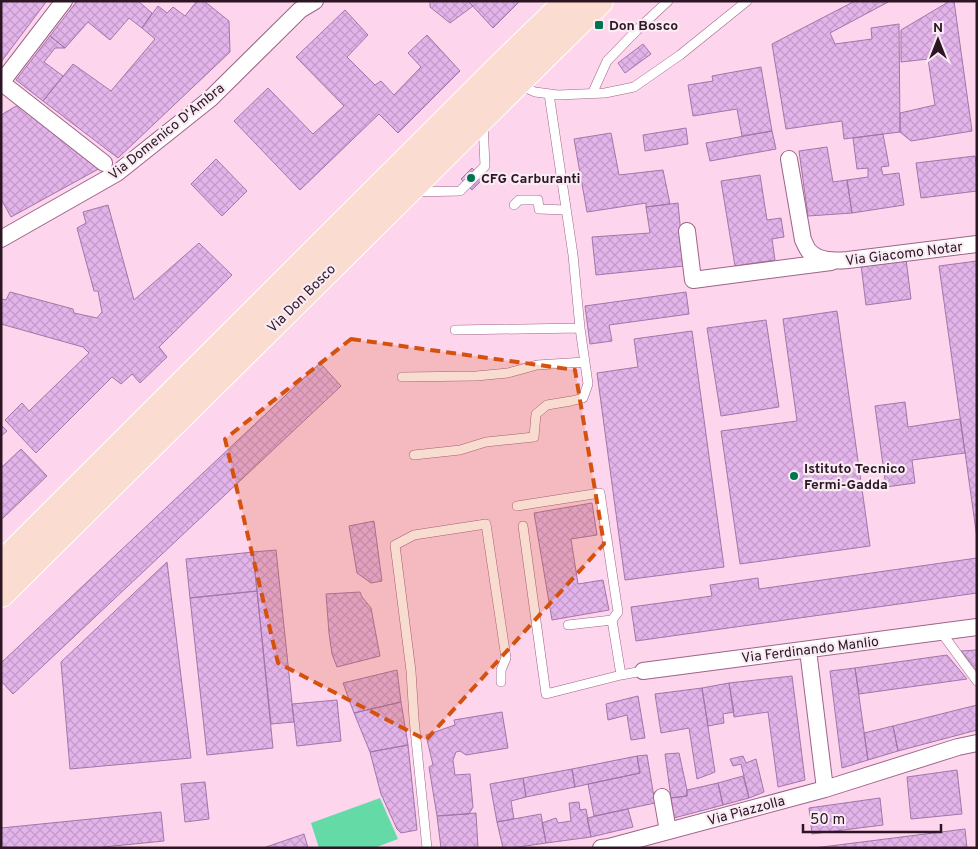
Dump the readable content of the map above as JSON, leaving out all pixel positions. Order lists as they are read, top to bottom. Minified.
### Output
{"streets":{"main road":["Via Don Bosco"],"street":["Via Domenico D'Ambra","Via Giacomo Notar","Via Ferdinando Manlio","Via Piazzolla"]},"places":{"transit":["Don Bosco"],"other":["CFG Carburanti","Istituto Tecnico Fermi-Gadda"]},"scale_bar":"50 m","north":"top"}
